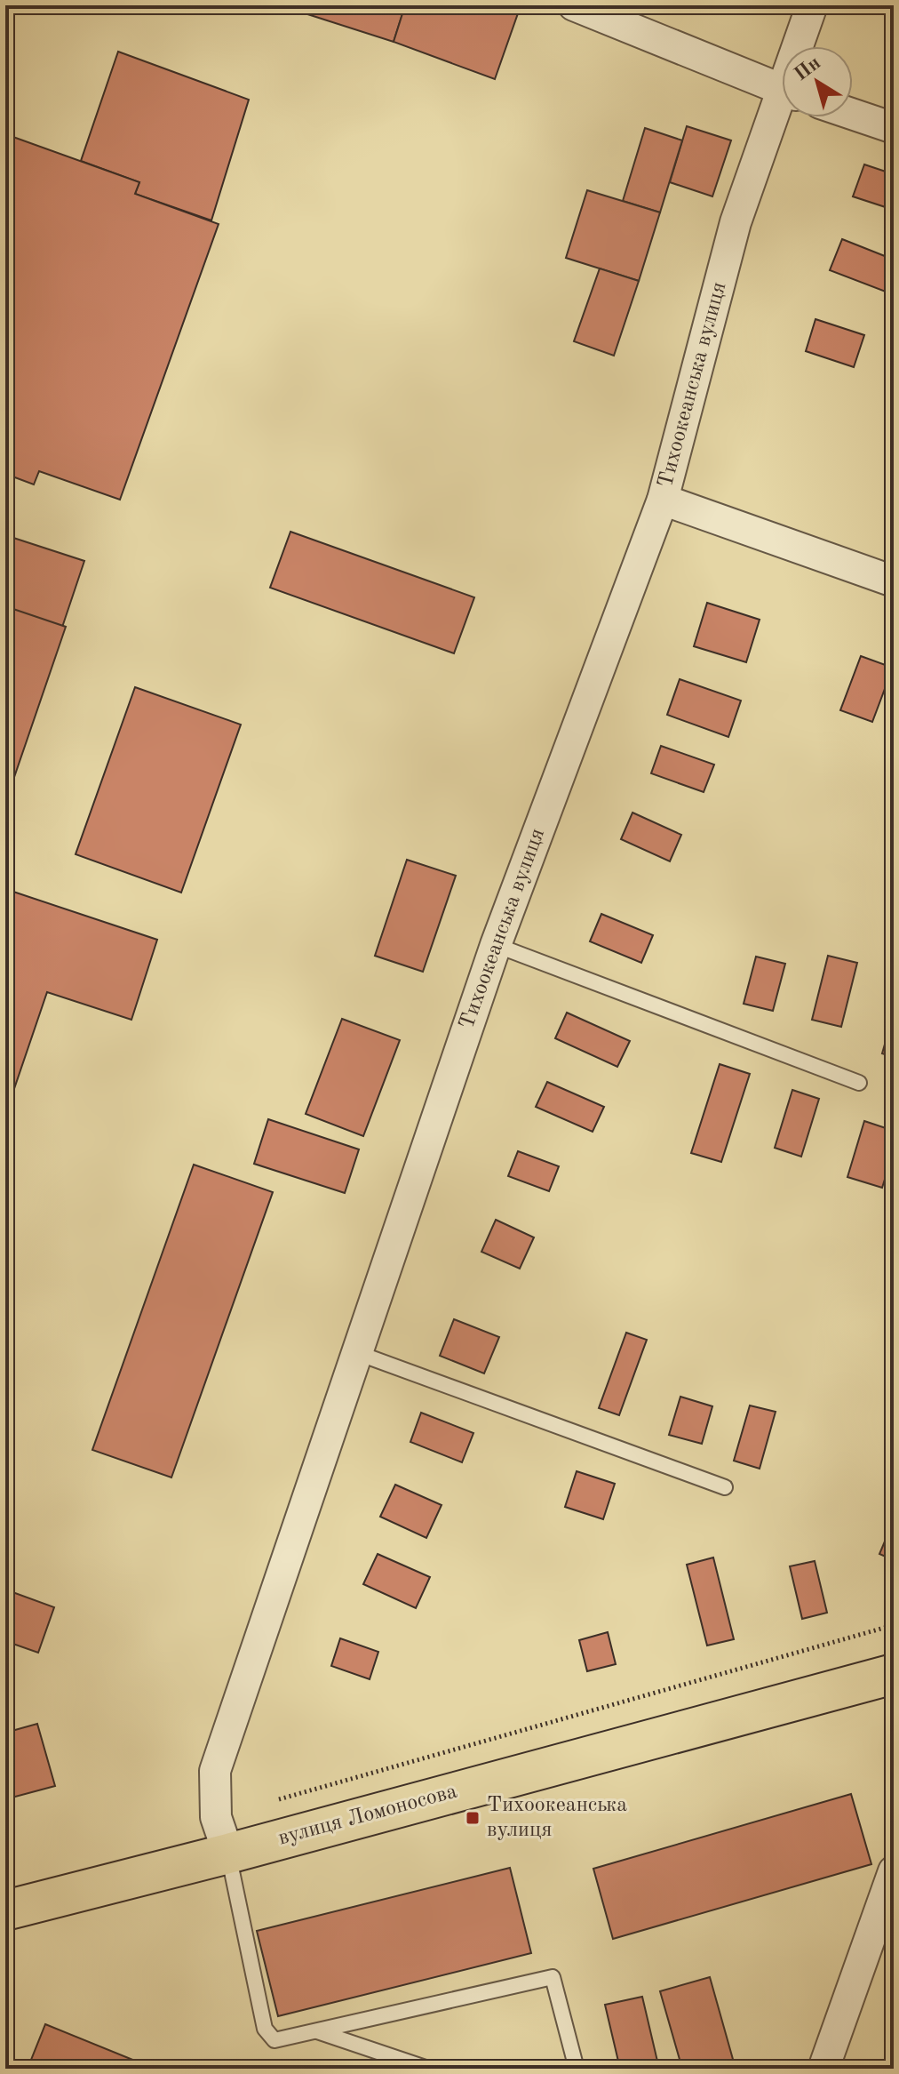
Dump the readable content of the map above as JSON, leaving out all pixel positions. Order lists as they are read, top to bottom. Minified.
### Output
{"streets":{"main road":["вулиця Ломоносова"],"street":["Тихоокеанська вулиця"]},"crossings":[["Тихоокеанська вулиця","вулиця Ломоносова"]],"places":{"transit":["Тихоокеанська вулиця"]},"north":"top left"}
